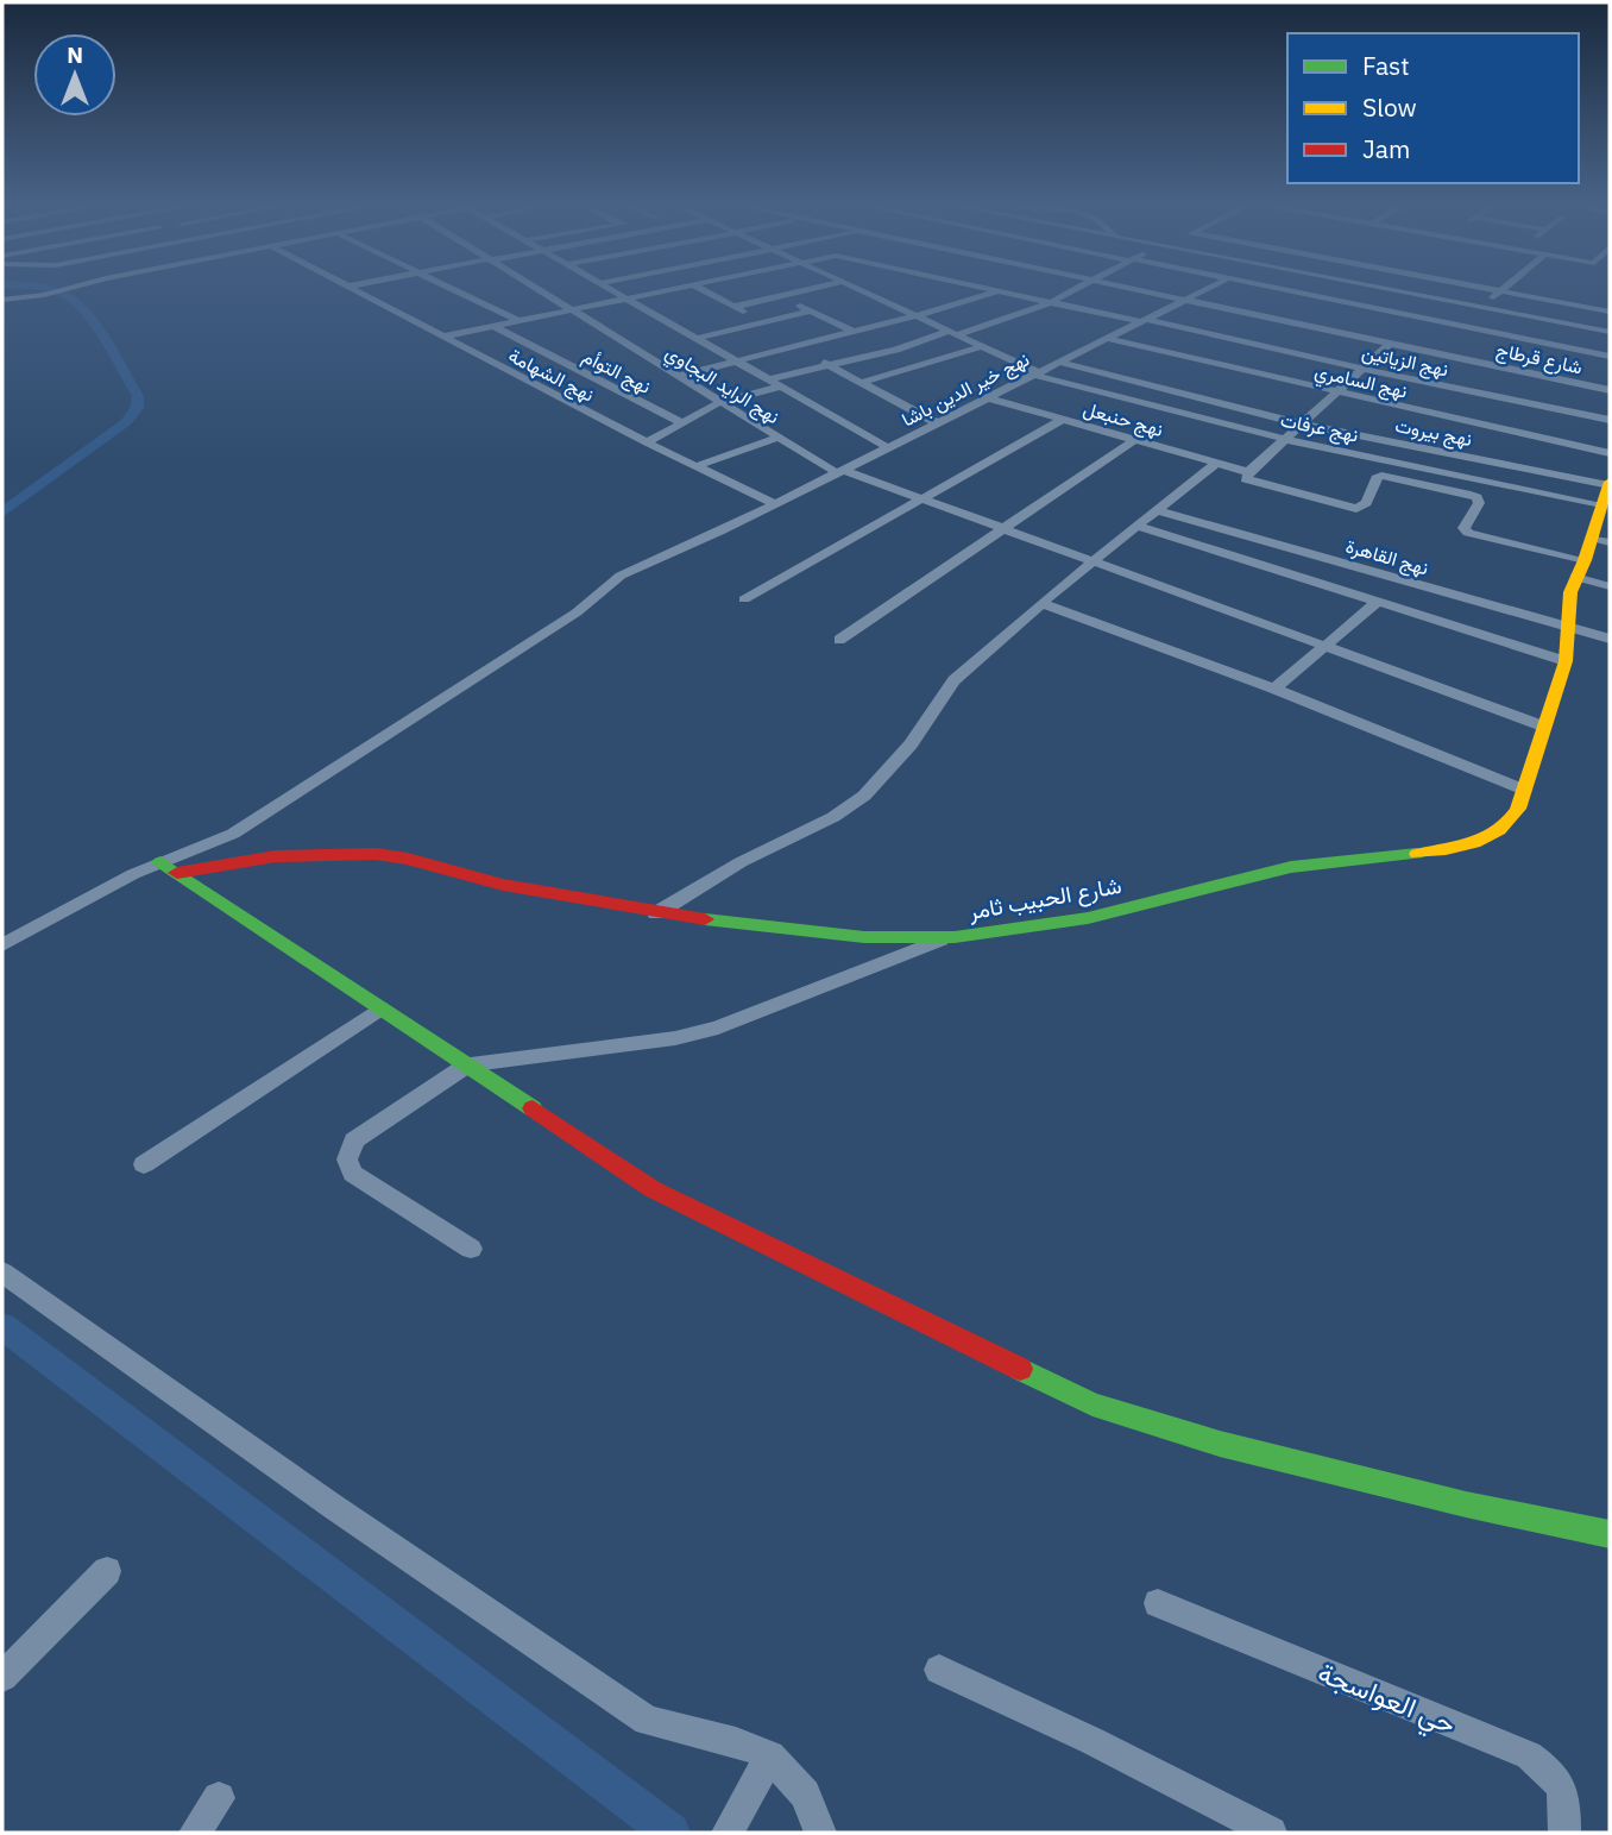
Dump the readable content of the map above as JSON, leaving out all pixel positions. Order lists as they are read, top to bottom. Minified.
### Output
{"streets":{"street":["شارع قرطاج","نهج الزياتين","نهج التوأم","نهج الشهامة","نهج السامري","نهج الرايد البجاوي","نهج خير الدين باشا","نهج حنبعل","نهج عرفات","نهج بيروت","نهج القاهرة","شارع الحبيب ثامر","حي العواسجة"]},"crossings":[["شارع قرطاج","نهج خير الدين باشا"],["نهج الزياتين","نهج خير الدين باشا"],["نهج الشهامة","نهج خير الدين باشا"],["نهج السامري","نهج خير الدين باشا"],["نهج الرايد البجاوي","نهج خير الدين باشا"],["نهج الرايد البجاوي","شارع الحبيب ثامر"],["نهج خير الدين باشا","نهج حنبعل"],["نهج خير الدين باشا","نهج عرفات"],["نهج خير الدين باشا","نهج بيروت"],["نهج حنبعل","شارع الحبيب ثامر"],["نهج عرفات","شارع الحبيب ثامر"],["نهج بيروت","شارع الحبيب ثامر"],["نهج القاهرة","شارع الحبيب ثامر"]],"legend":["Fast","Slow","Jam"],"north":"top"}
